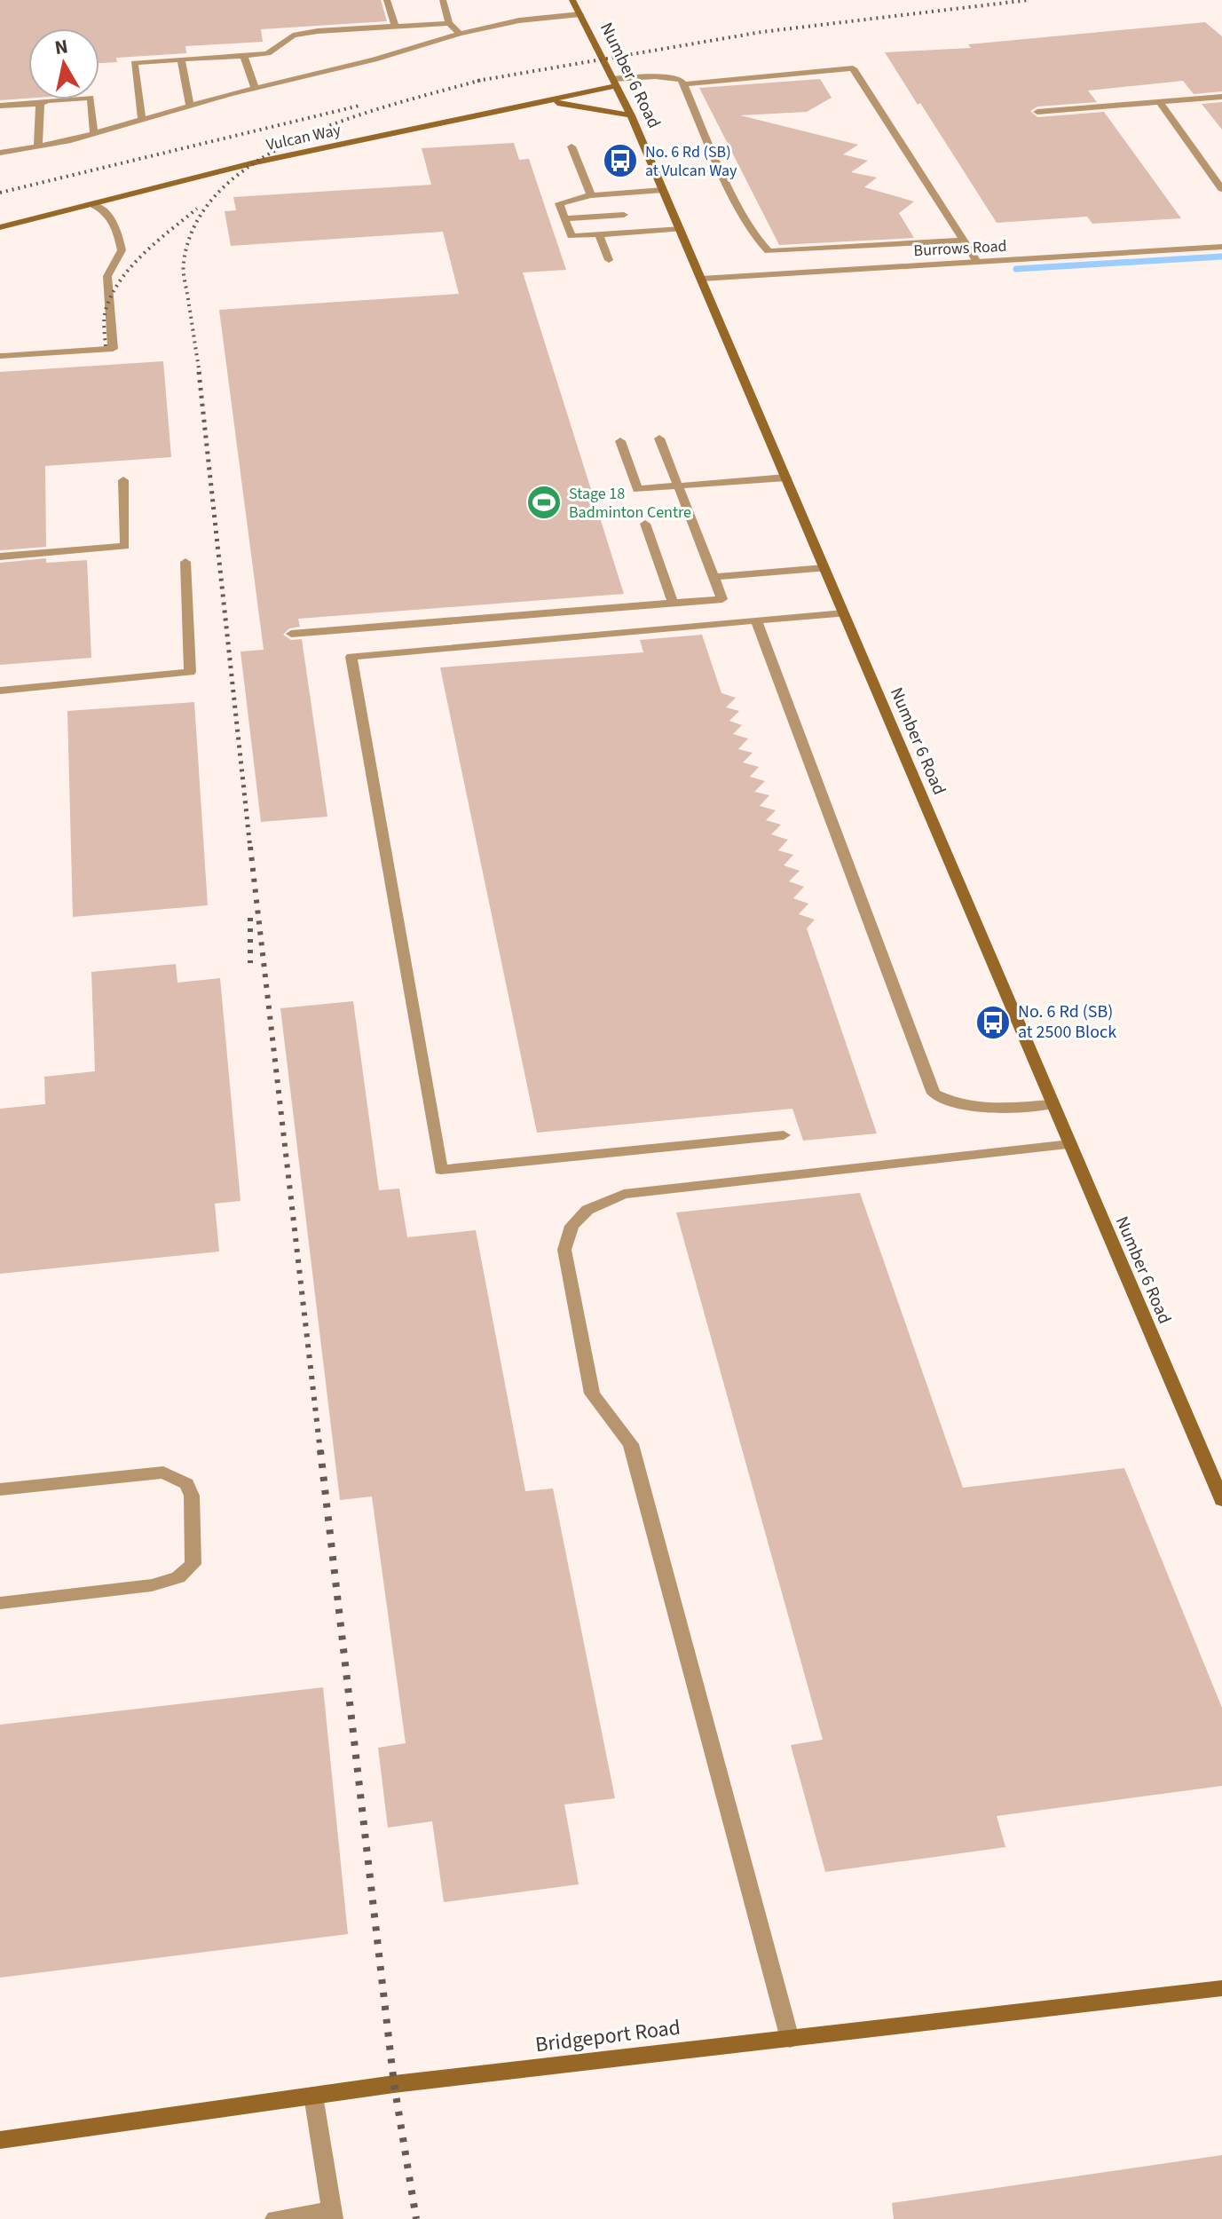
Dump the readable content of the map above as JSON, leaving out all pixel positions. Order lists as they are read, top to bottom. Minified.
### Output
{"streets":{"street":["Number 6 Road","Vulcan Way","Burrows Road","Bridgeport Road"]},"crossings":[["Number 6 Road","Vulcan Way"],["Number 6 Road","Burrows Road"]],"places":{"bus stop":["No. 6 Rd (SB) at Vulcan Way","No. 6 Rd (SB) at 2500 Block"],"sports":["Stage 18 Badminton Centre"]},"north":"top"}
